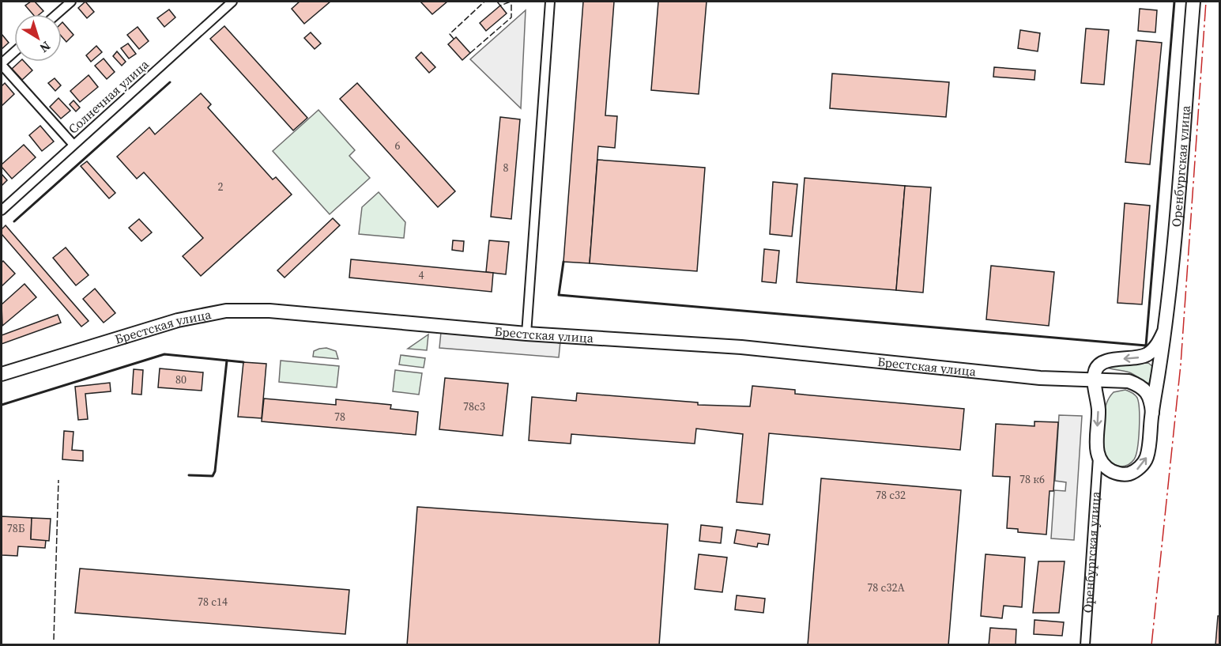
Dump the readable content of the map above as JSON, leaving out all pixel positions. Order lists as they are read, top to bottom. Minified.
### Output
{"streets":{"street":["Солнечная улица","Оренбургская улица","Брестская улица"]},"crossings":[["Оренбургская улица","Брестская улица"]],"house_numbers":["6","8","2","4","80","78с3","78","78 к6","78 с32","78Б","78 с32А","78 с14"],"north":"bottom right"}
